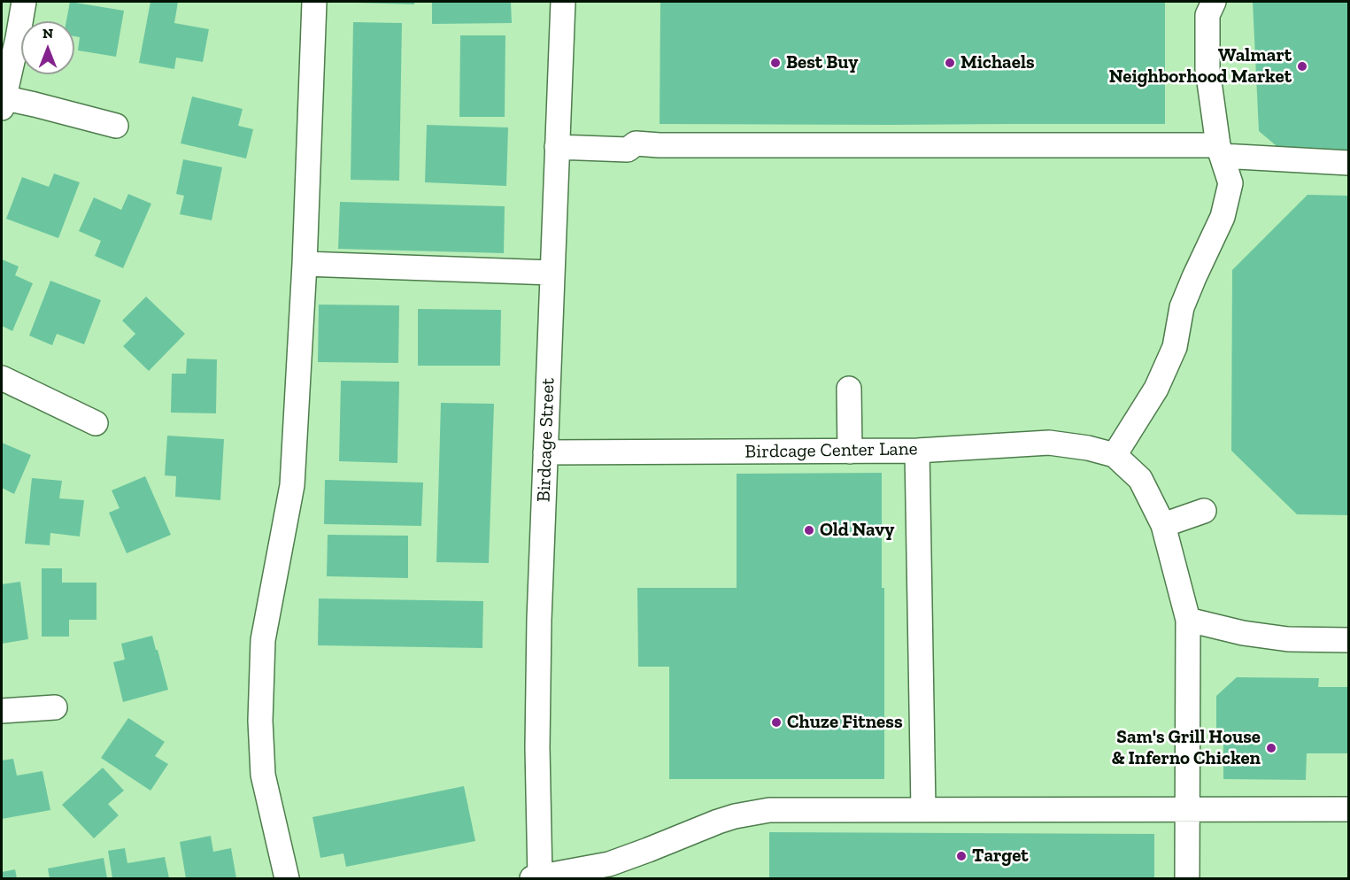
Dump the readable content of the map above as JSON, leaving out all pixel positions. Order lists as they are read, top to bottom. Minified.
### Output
{"streets":{"street":["Birdcage Street","Birdcage Center Lane"]},"crossings":[["Birdcage Street","Birdcage Center Lane"]],"places":["Best Buy","Michaels","Walmart Neighborhood Market","Old Navy","Chuze Fitness","Sam's Grill House & Inferno Chicken","Target"],"north":"top"}
